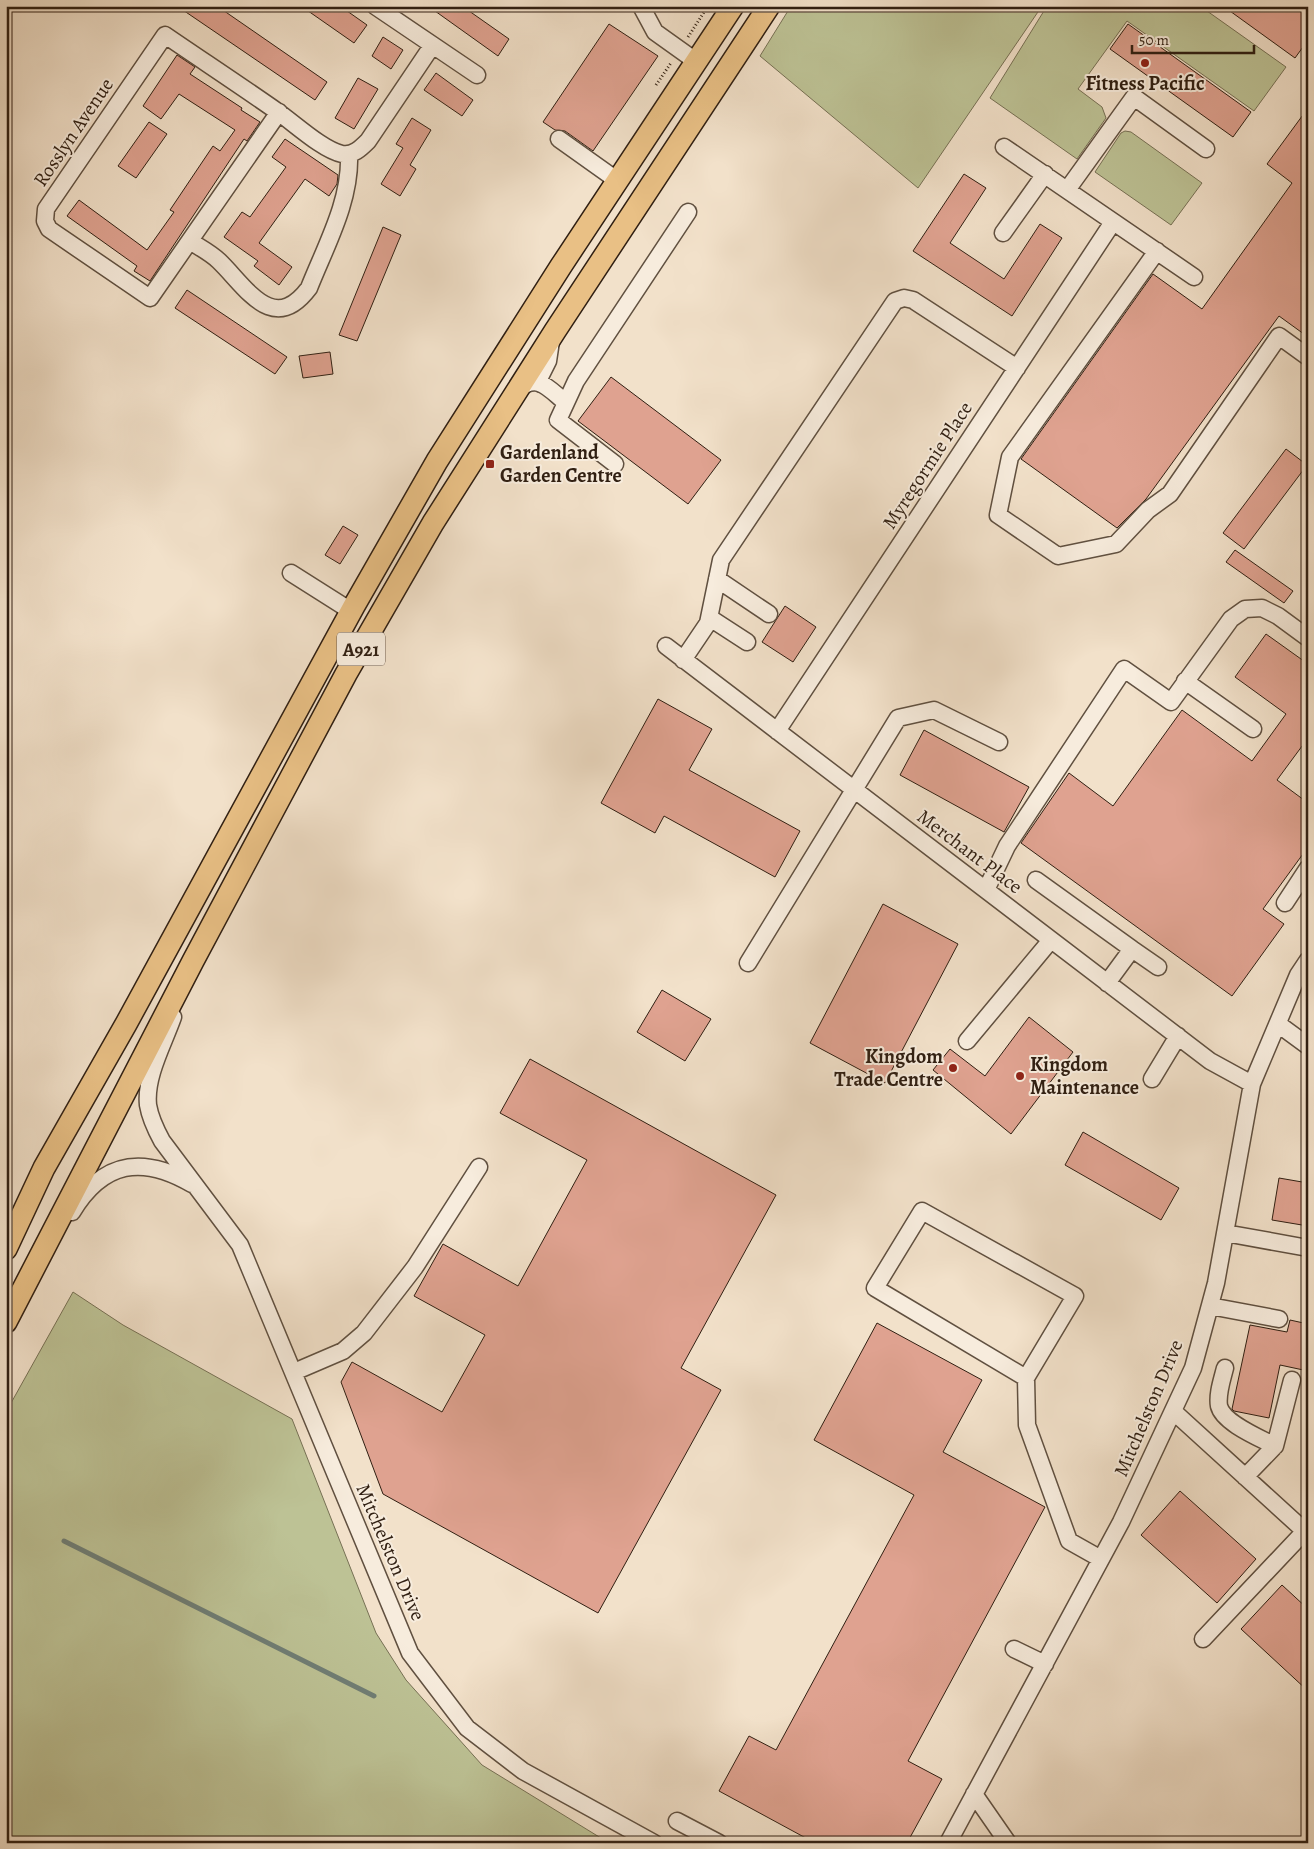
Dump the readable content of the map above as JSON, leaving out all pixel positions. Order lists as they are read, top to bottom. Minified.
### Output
{"streets":{"main road":["A921"],"street":["Rosslyn Avenue","Myregormie Place","Merchant Place","Mitchelston Drive"]},"crossings":[["Myregormie Place","Merchant Place"],["A921","Mitchelston Drive"],["Merchant Place","Mitchelston Drive"]],"places":{"other":["Fitness Pacific","Kingdom Trade Centre","Kingdom Maintenance"],"transit":["Gardenland Garden Centre"]},"scale_bar":"50 m"}
